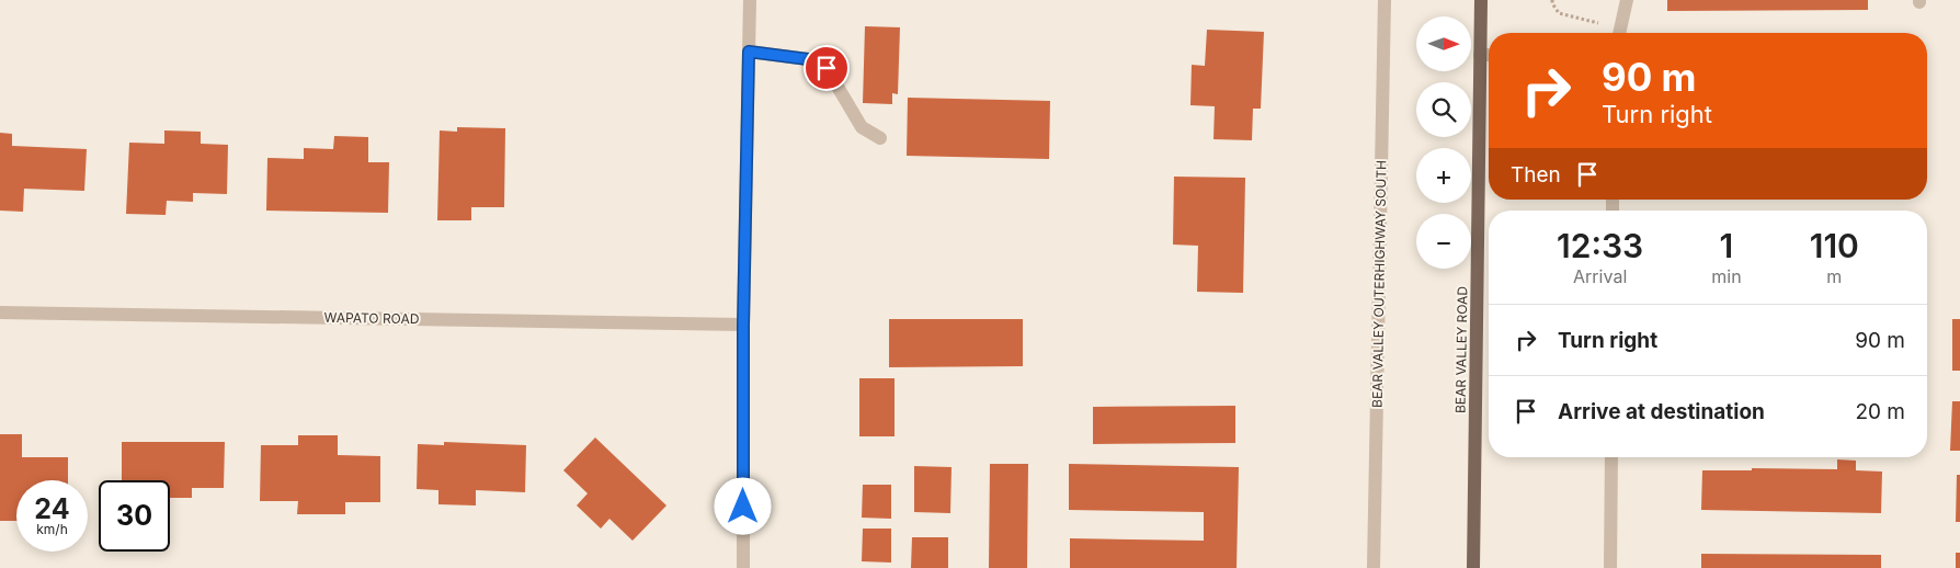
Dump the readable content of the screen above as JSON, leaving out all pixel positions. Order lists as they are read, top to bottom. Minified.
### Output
{"streets":{"main road":["BEAR VALLEY ROAD"],"street":["BEAR VALLEY OUTERHIGHWAY SOUTH","WAPATO ROAD"]},"north":"right","page":{"map_buttons":["+","−"],"turn":["90 m","Turn right"],"then":"Then","eta":["12:33","Arrival","1","min","110","m"],"list":[{"name":"Turn right","value":"90 m"},{"name":"Arrive at destination","value":"20 m"}],"speed":"24 km/h","limit":"30"}}
